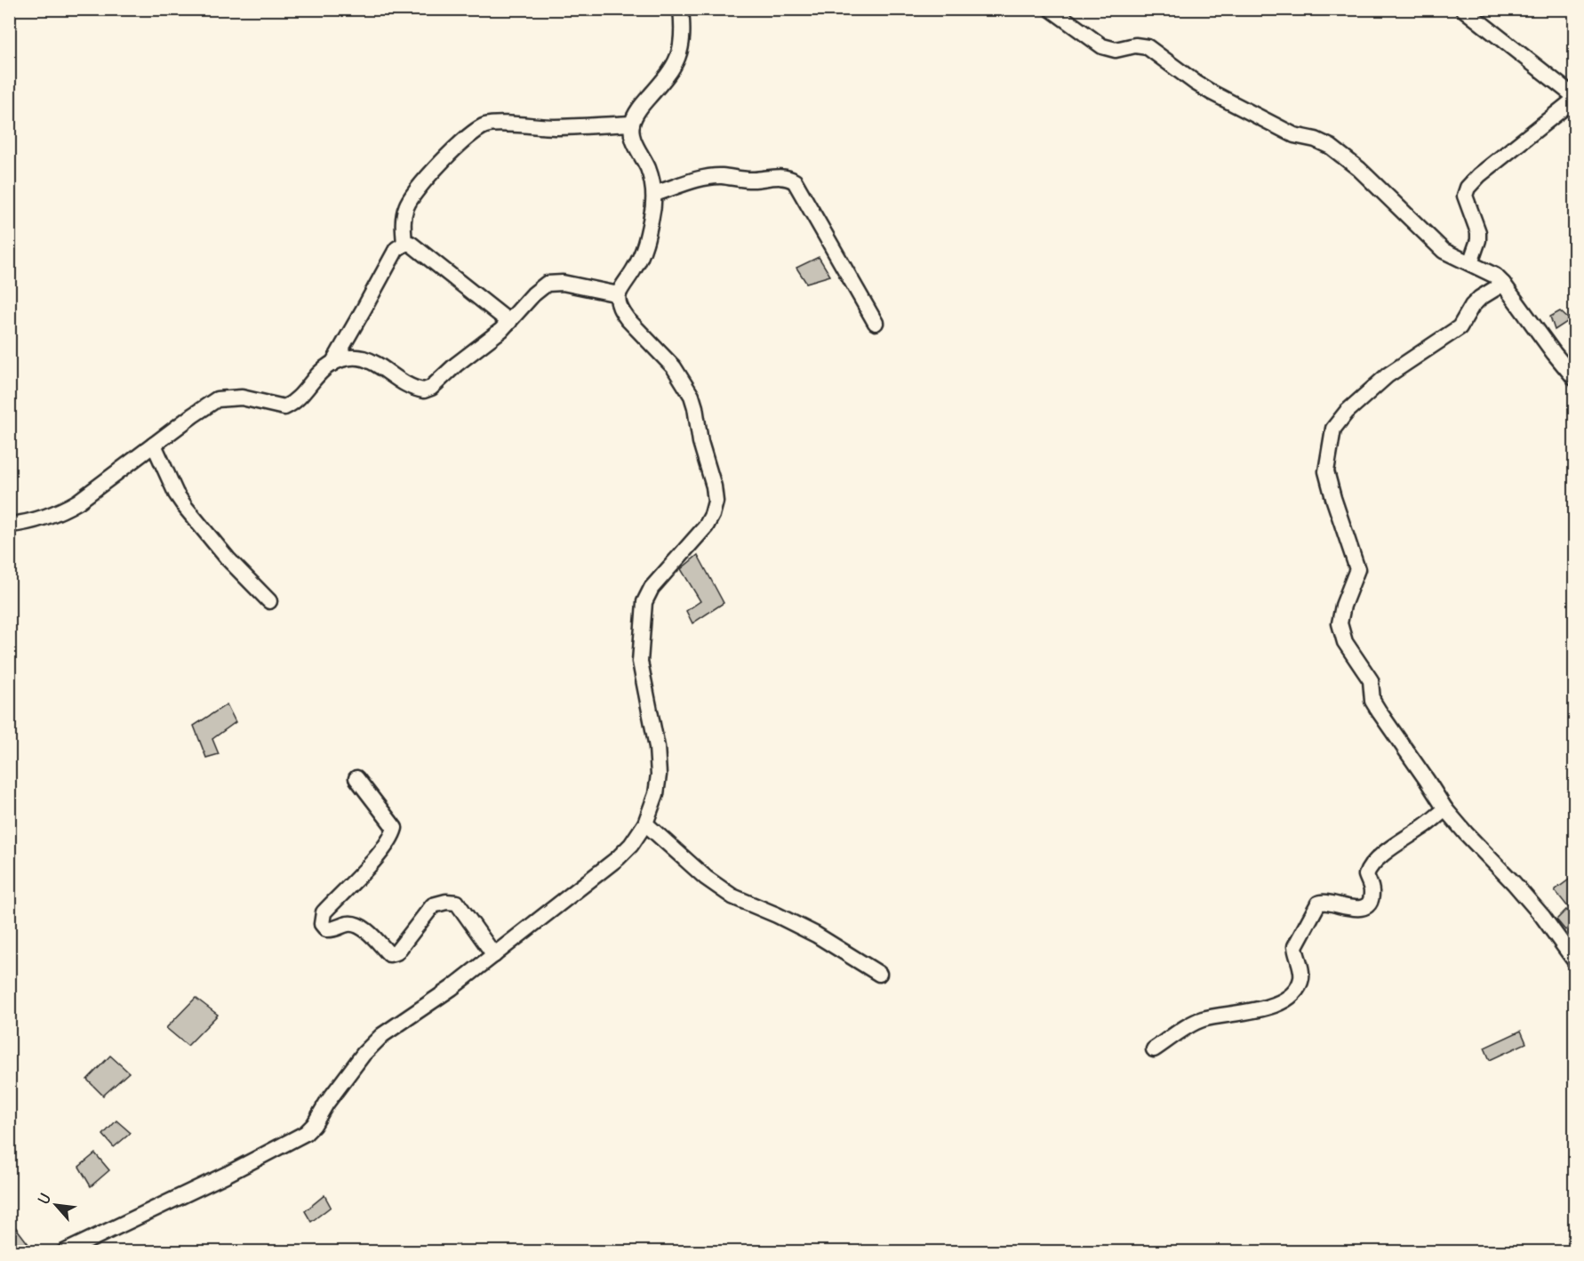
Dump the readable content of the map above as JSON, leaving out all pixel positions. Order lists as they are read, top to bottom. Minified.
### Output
{"north":"top left"}
